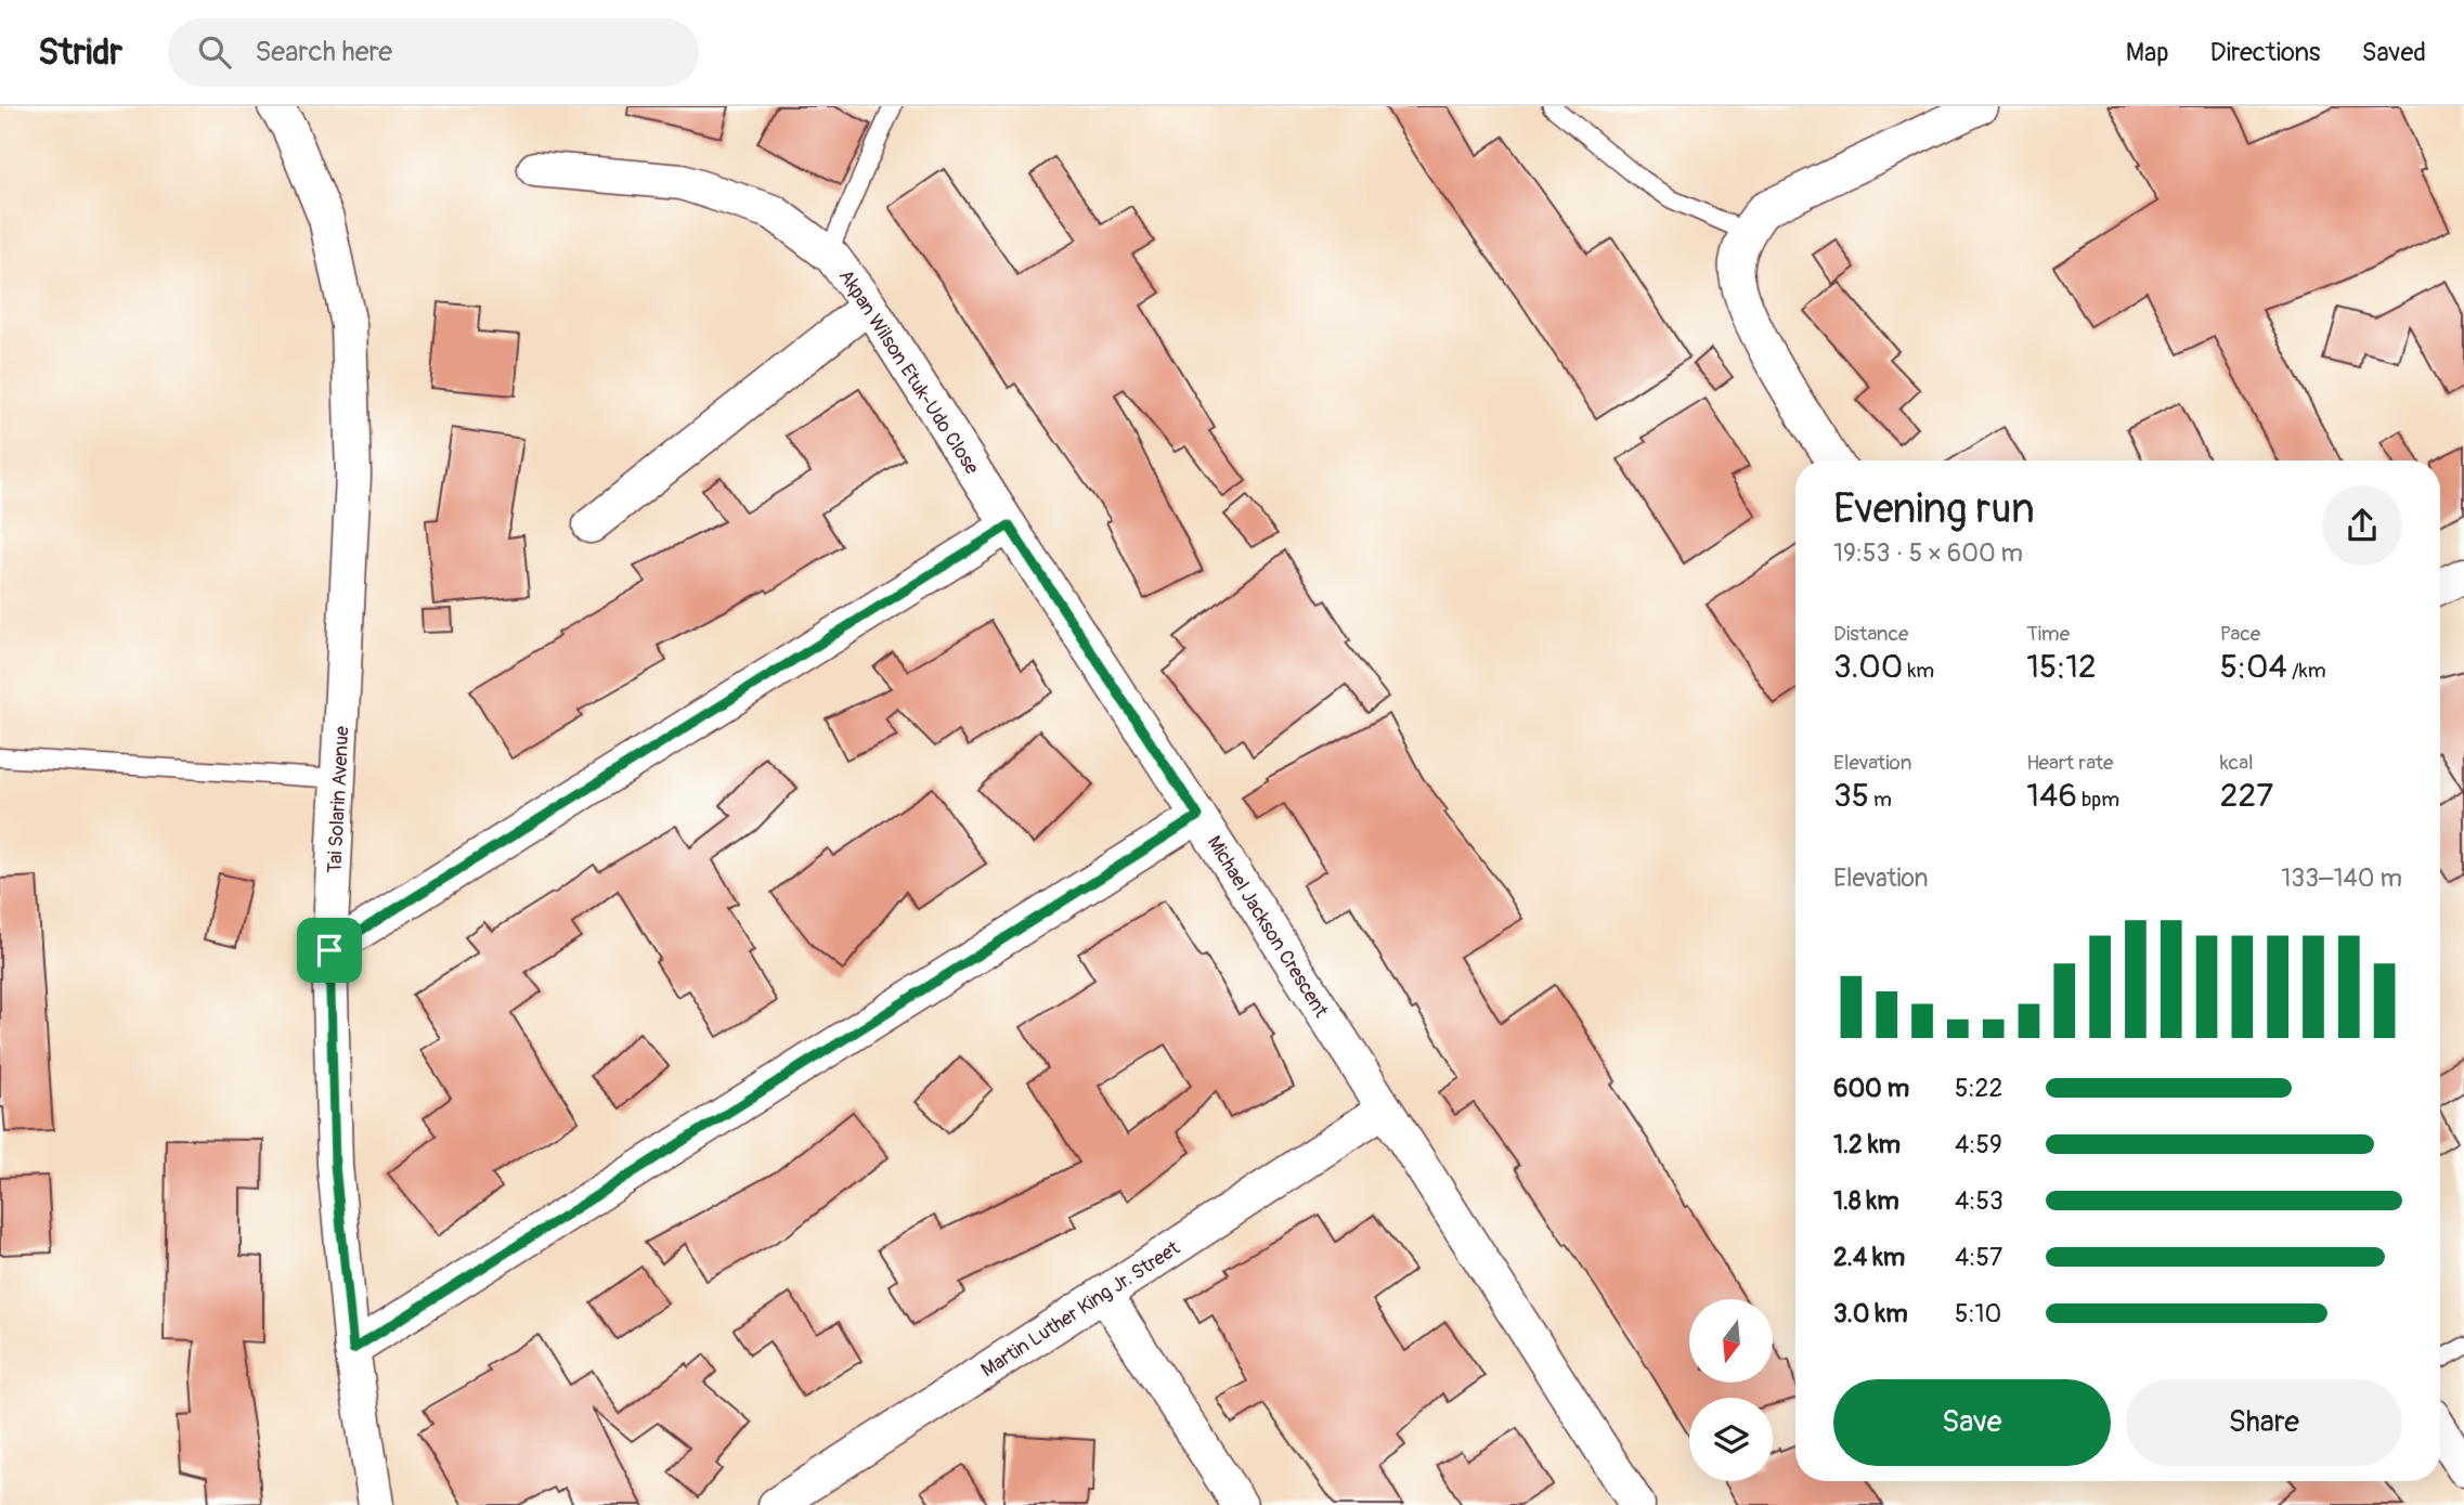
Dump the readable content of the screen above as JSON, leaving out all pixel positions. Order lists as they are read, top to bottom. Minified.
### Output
{"streets":{"street":["Akpan Wilson Etuk-Udo Close","Tai Solarin Avenue","Michael Jackson Crescent","Martin Luther King Jr. Street"]},"crossings":[["Akpan Wilson Etuk-Udo Close","Michael Jackson Crescent"],["Michael Jackson Crescent","Martin Luther King Jr. Street"]],"north":"bottom","page":{"header":"Stridr","search":"Search here","nav":["Map","Directions","Saved"],"heading":["Evening run","19:53 · 5 × 600 m"],"stats":[["Distance","3.00 km"],["Time","15:12"],["Pace","5:04 /km"],["Elevation","35 m"],["Heart rate","146 bpm"],["kcal","227"]],"chart":["Elevation","133–140 m"],"list":[{"name":"600 m","note":"5:22"},{"name":"1.2 km","note":"4:59"},{"name":"1.8 km","note":"4:53"},{"name":"2.4 km","note":"4:57"},{"name":"3.0 km","note":"5:10"}],"buttons":["Save","Share"]}}
